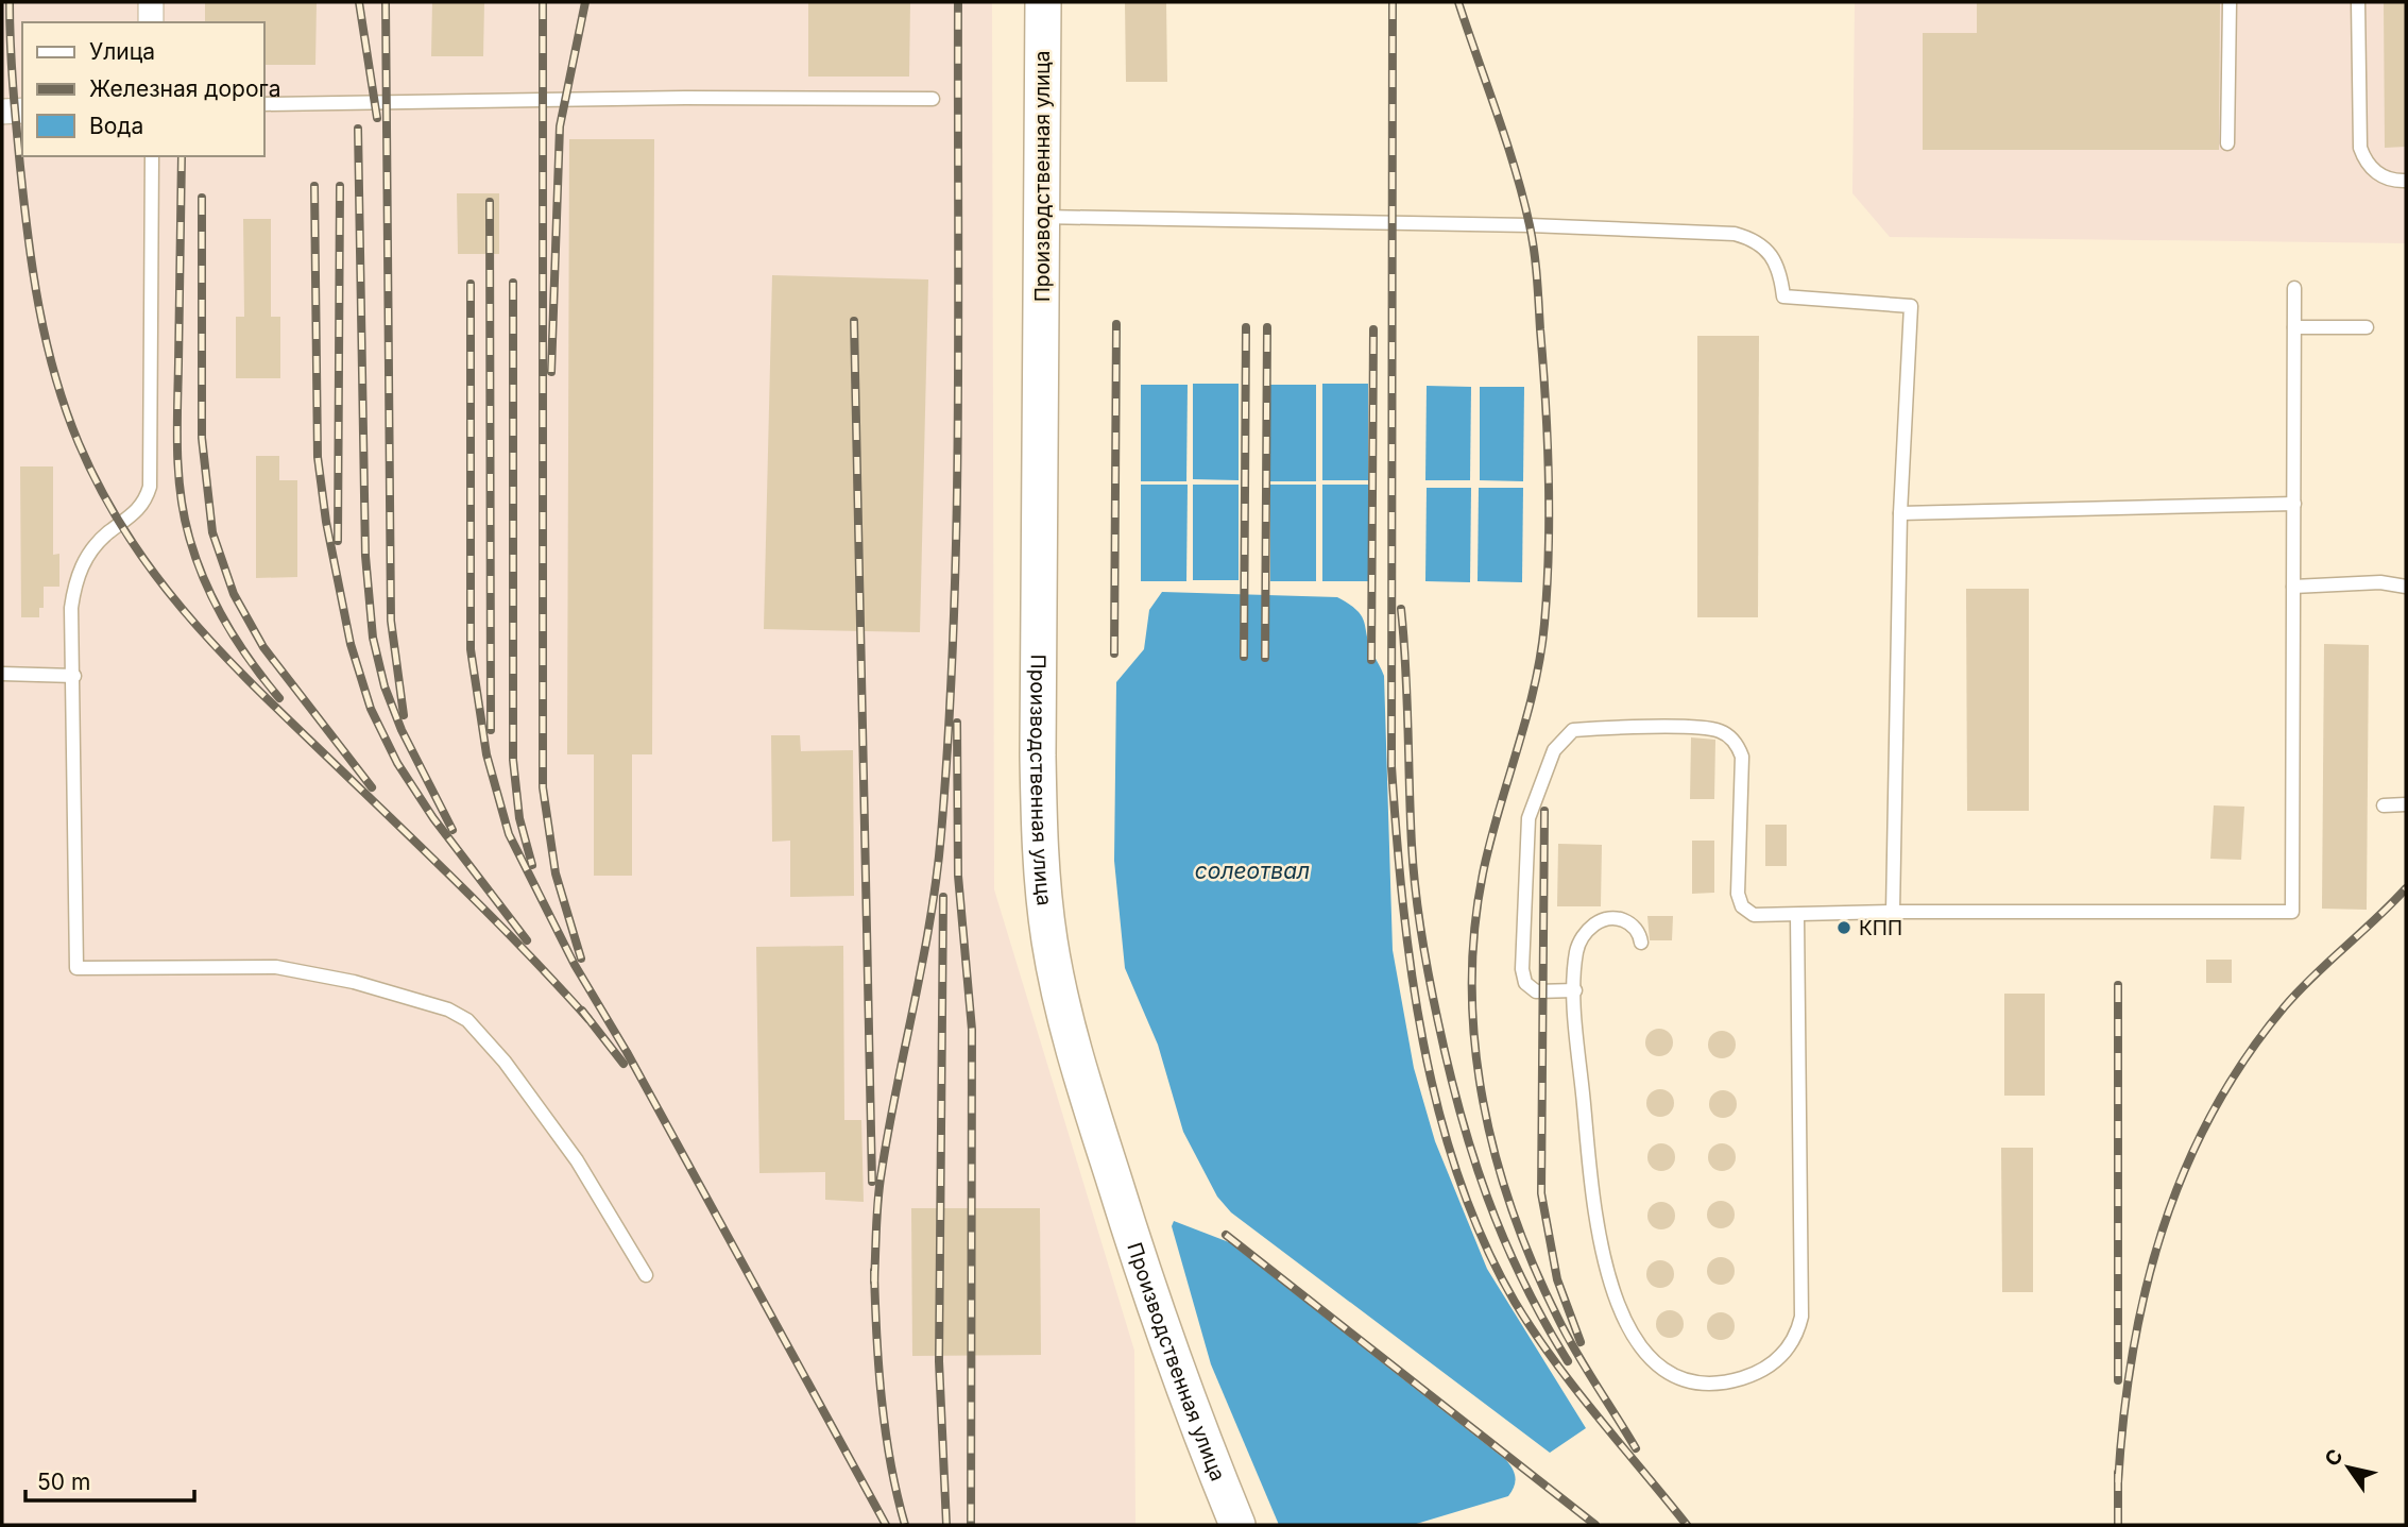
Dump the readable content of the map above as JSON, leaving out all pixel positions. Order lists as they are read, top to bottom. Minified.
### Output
{"streets":{"main road":["Производственная улица"]},"water":["солеотвал"],"places":["КПП"],"legend":["Улица","Железная дорога","Вода"],"scale_bar":"50 m","north":"top left"}
